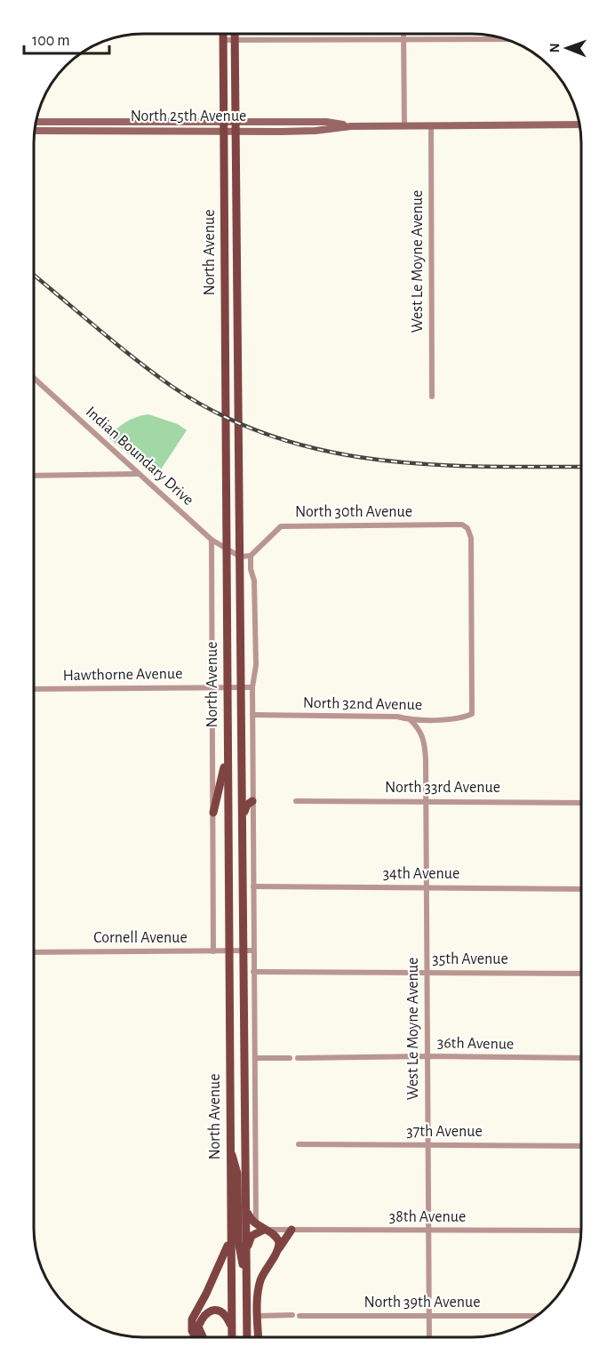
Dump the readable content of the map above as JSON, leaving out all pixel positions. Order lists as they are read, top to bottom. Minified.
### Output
{"streets":{"main road":["North 25th Avenue","North Avenue"],"street":["West Le Moyne Avenue","Indian Boundary Drive","North 30th Avenue","Hawthorne Avenue","North 32nd Avenue","North 33rd Avenue","34th Avenue","Cornell Avenue","35th Avenue","36th Avenue","37th Avenue","38th Avenue","North 39th Avenue"]},"crossings":[["North 25th Avenue","North Avenue"],["North 25th Avenue","West Le Moyne Avenue"],["North Avenue","Indian Boundary Drive"],["North Avenue","Hawthorne Avenue"],["North Avenue","Cornell Avenue"],["West Le Moyne Avenue","North 32nd Avenue"],["West Le Moyne Avenue","North 33rd Avenue"],["West Le Moyne Avenue","34th Avenue"],["West Le Moyne Avenue","35th Avenue"],["West Le Moyne Avenue","36th Avenue"],["West Le Moyne Avenue","37th Avenue"],["West Le Moyne Avenue","38th Avenue"],["West Le Moyne Avenue","North 39th Avenue"],["North 30th Avenue","North 32nd Avenue"]],"scale_bar":"100 m","north":"left"}
